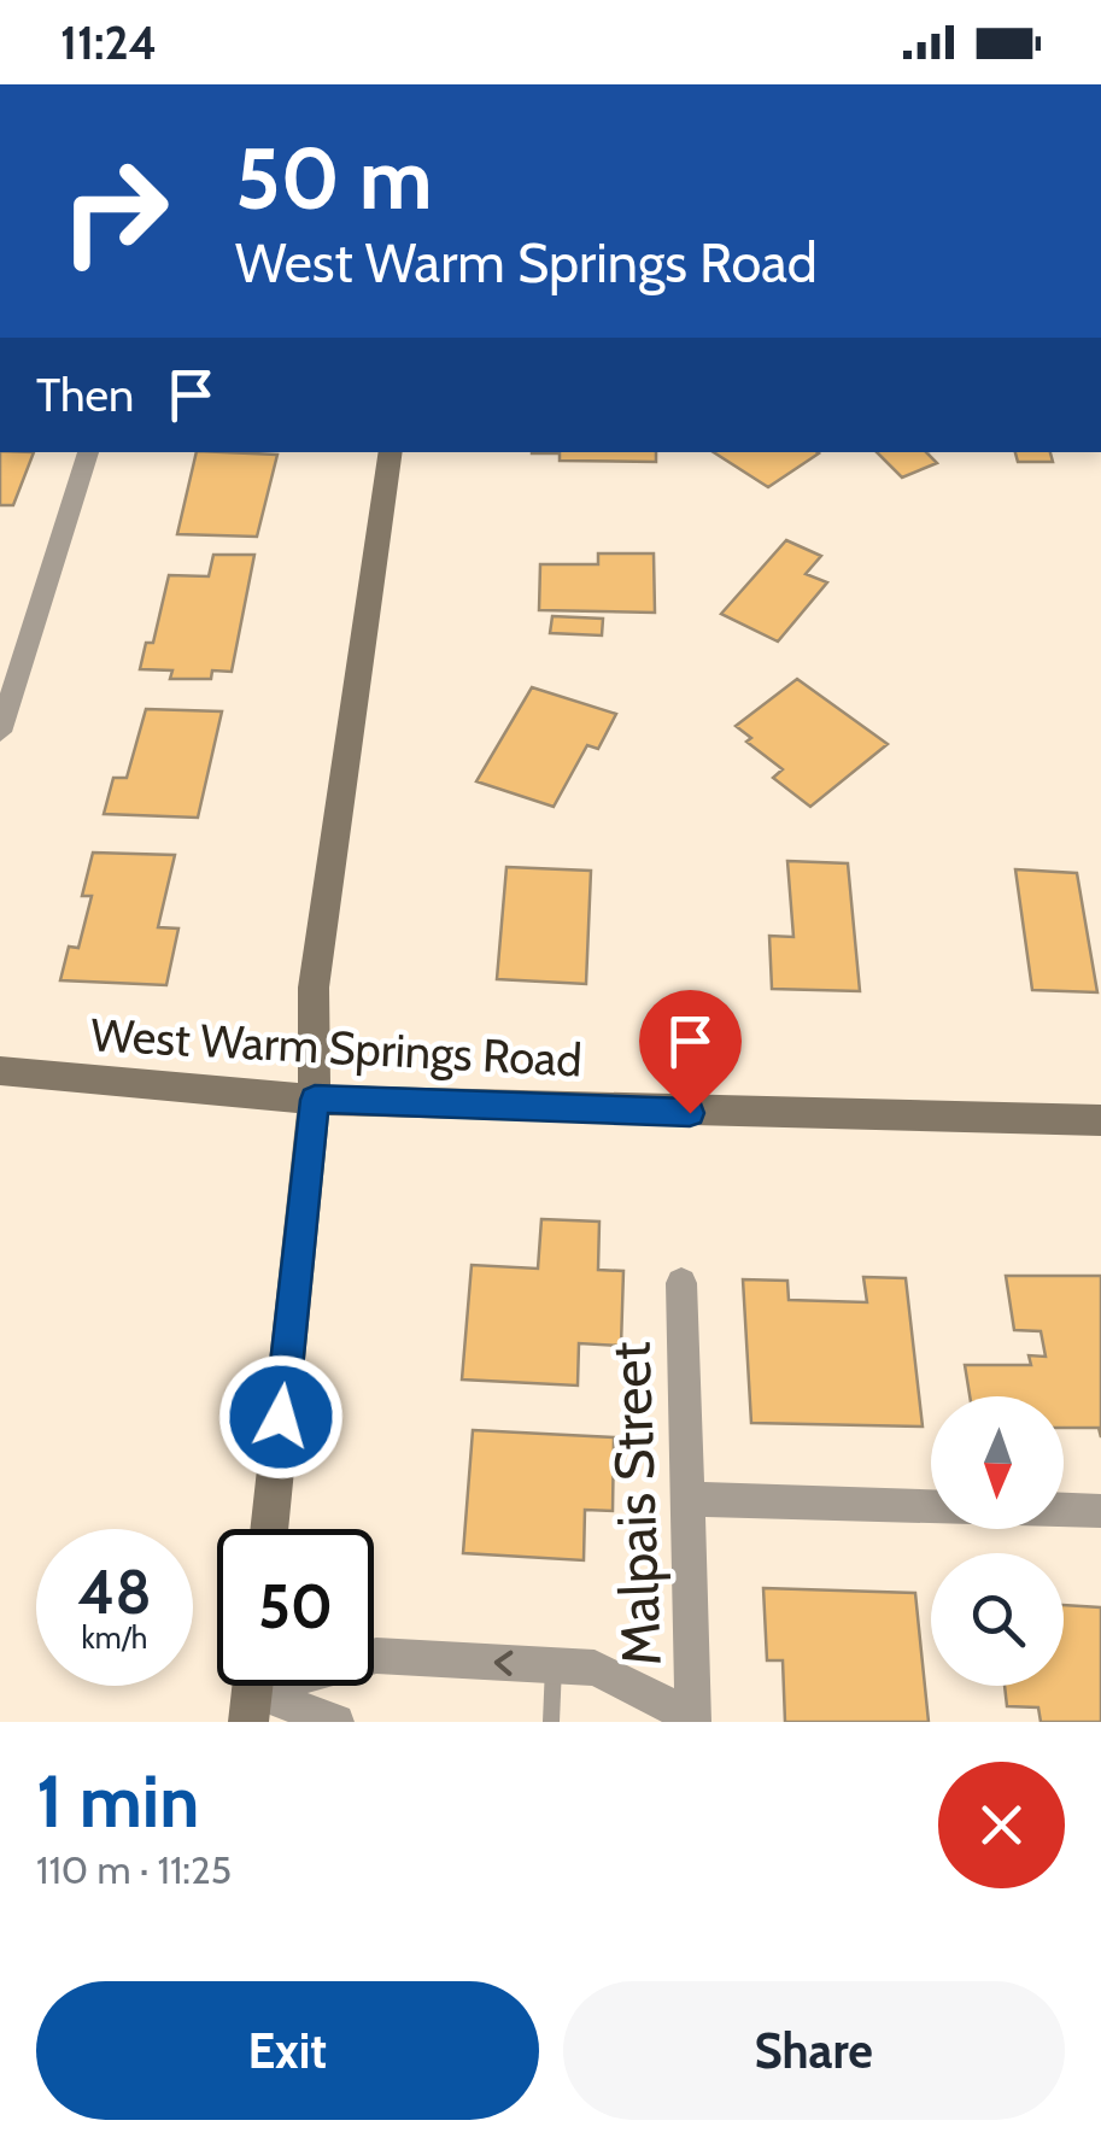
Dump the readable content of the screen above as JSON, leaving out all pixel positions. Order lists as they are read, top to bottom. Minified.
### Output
{"streets":{"main road":["West Warm Springs Road"],"street":["Malpais Street"]},"north":"bottom","page":{"status":"11:24","turn":["50 m","West Warm Springs Road"],"then":"Then","speed":"48 km/h","limit":"50","heading":["1 min","110 m · 11:25"],"buttons":["Exit","Share"]}}
